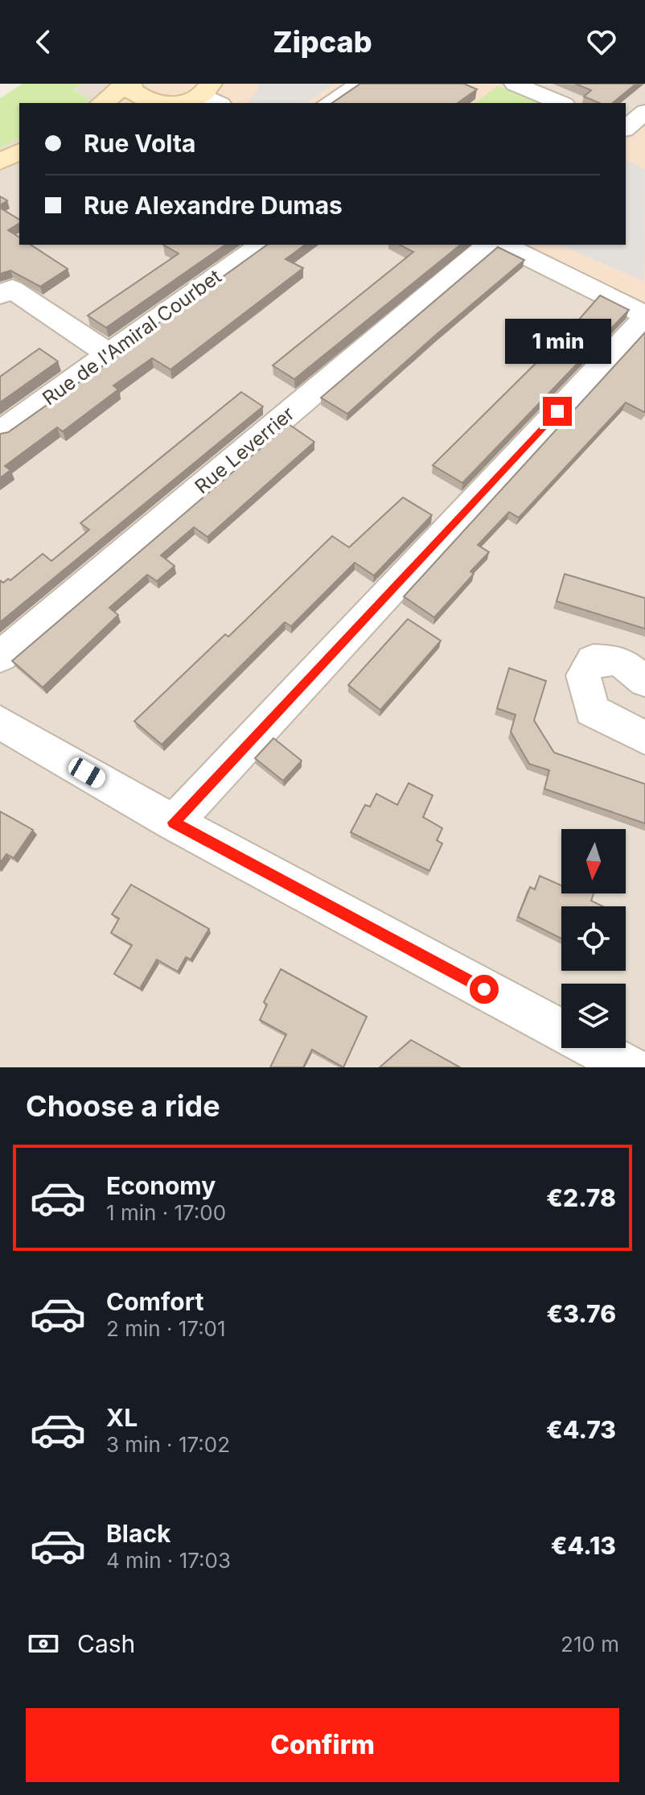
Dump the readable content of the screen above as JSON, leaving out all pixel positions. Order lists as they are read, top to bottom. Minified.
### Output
{"streets":{"street":["Rue de l'Amiral Courbet","Rue Leverrier"]},"north":"bottom","page":{"header":"Zipcab","banner":["Rue Volta","Rue Alexandre Dumas"],"bubble":"1 min","heading":"Choose a ride","list":[{"name":"Economy","note":"1 min · 17:00","value":"€2.78"},{"name":"Comfort","note":"2 min · 17:01","value":"€3.76"},{"name":"XL","note":"3 min · 17:02","value":"€4.73"},{"name":"Black","note":"4 min · 17:03","value":"€4.13"}],"pay":["Cash","210 m"],"buttons":"Confirm"}}
